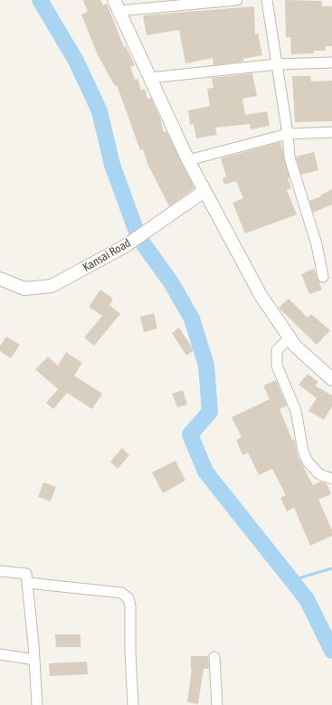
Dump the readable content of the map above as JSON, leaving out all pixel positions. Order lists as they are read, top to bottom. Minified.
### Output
{"streets":{"street":["Kansai Road"]}}
